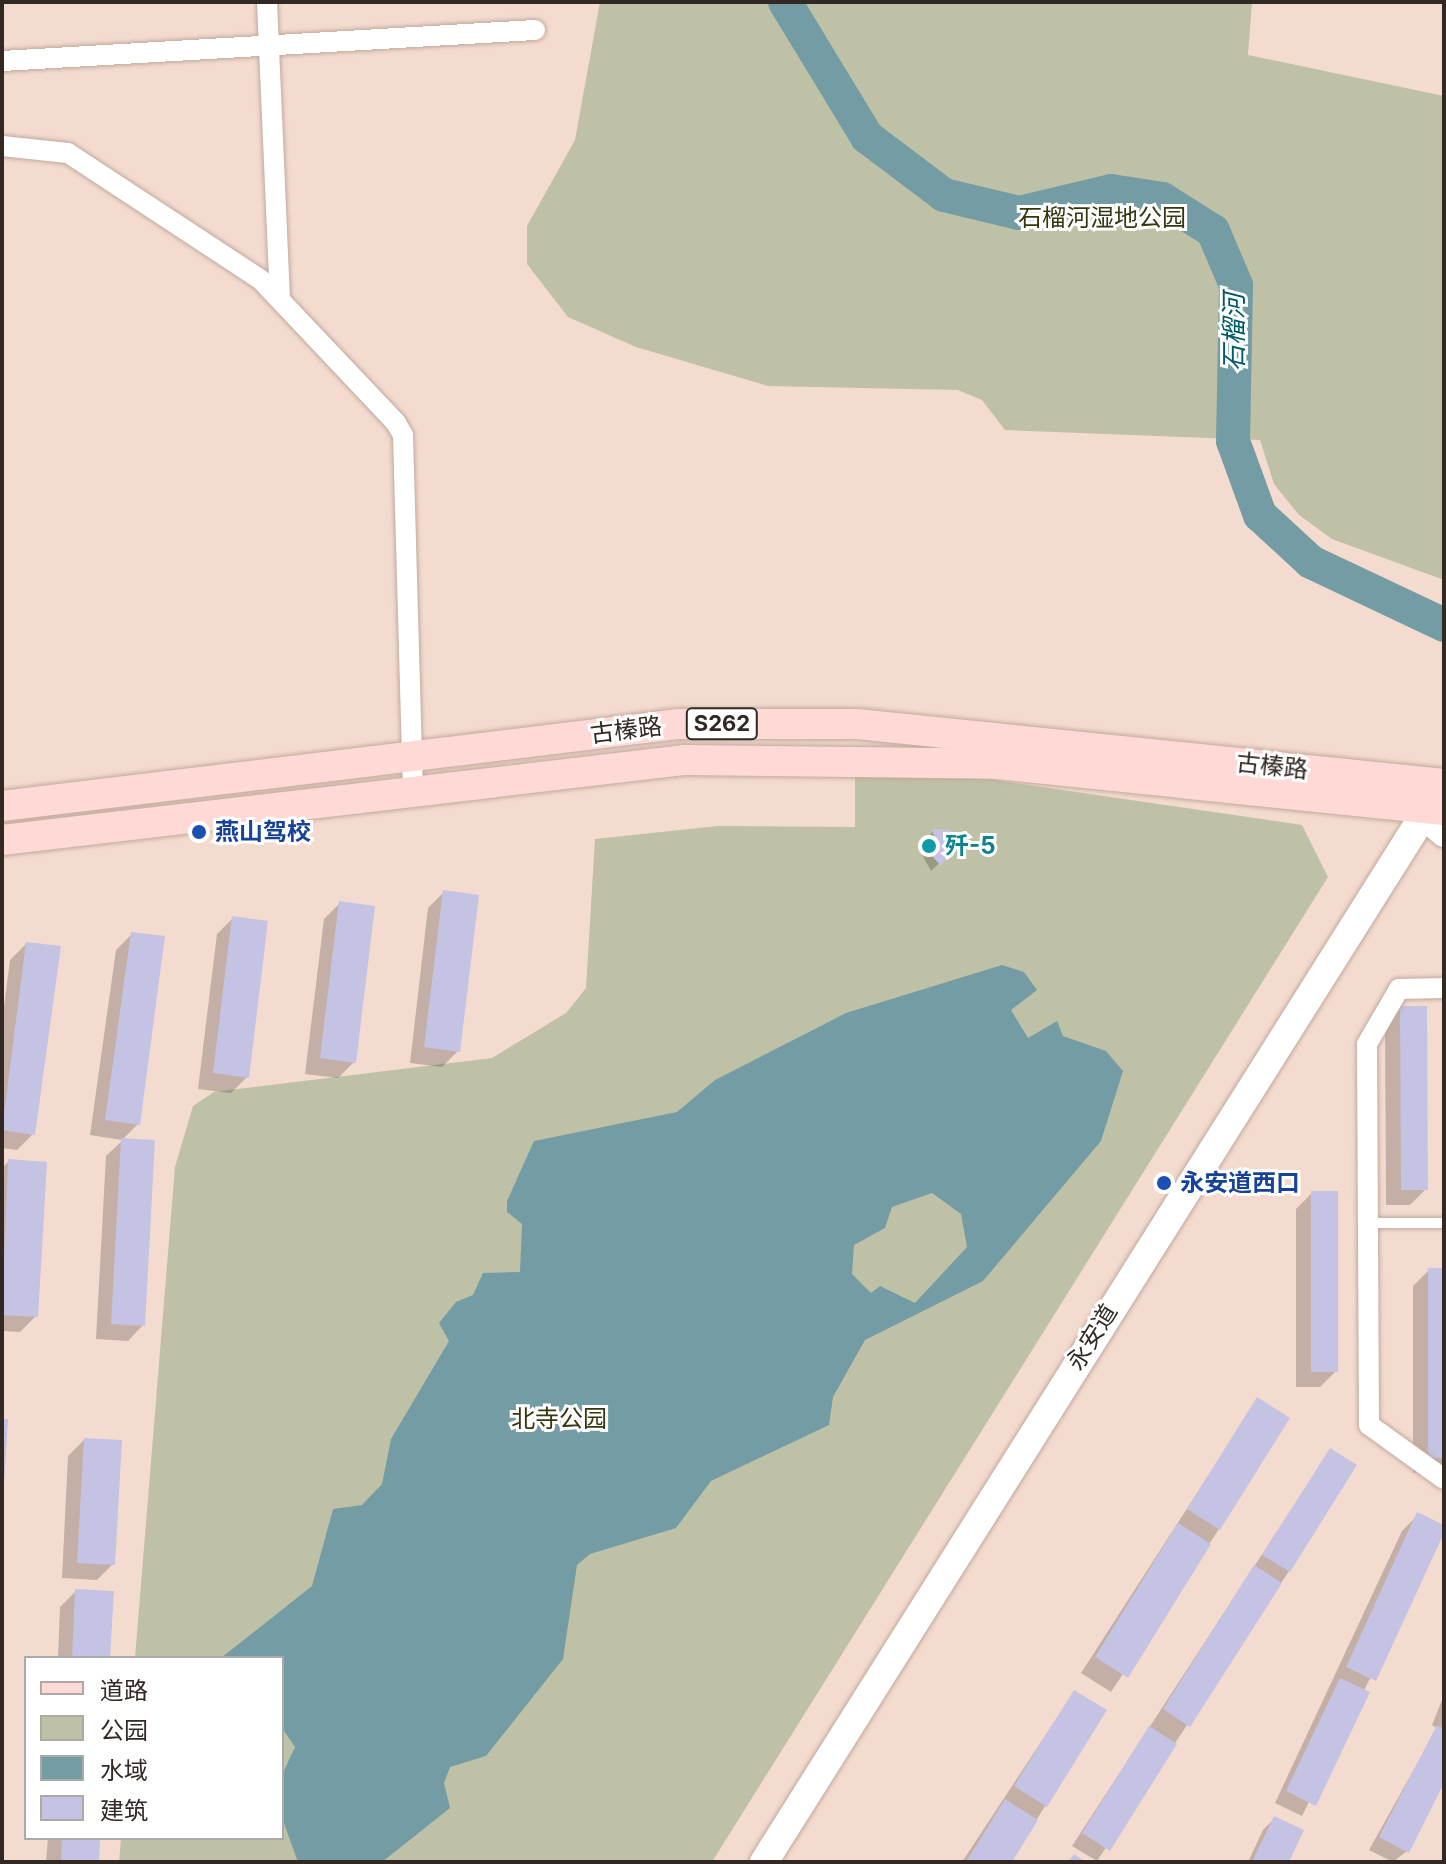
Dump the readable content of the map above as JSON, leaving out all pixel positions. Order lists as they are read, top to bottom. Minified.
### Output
{"streets":{"main road":["S262","古榛路","永安道"]},"crossings":[["古榛路","永安道"]],"water":["石榴河"],"parks":["石榴河湿地公园","北寺公园"],"places":["燕山驾校","歼-5","永安道西口"],"legend":["道路","公园","水域","建筑"]}
